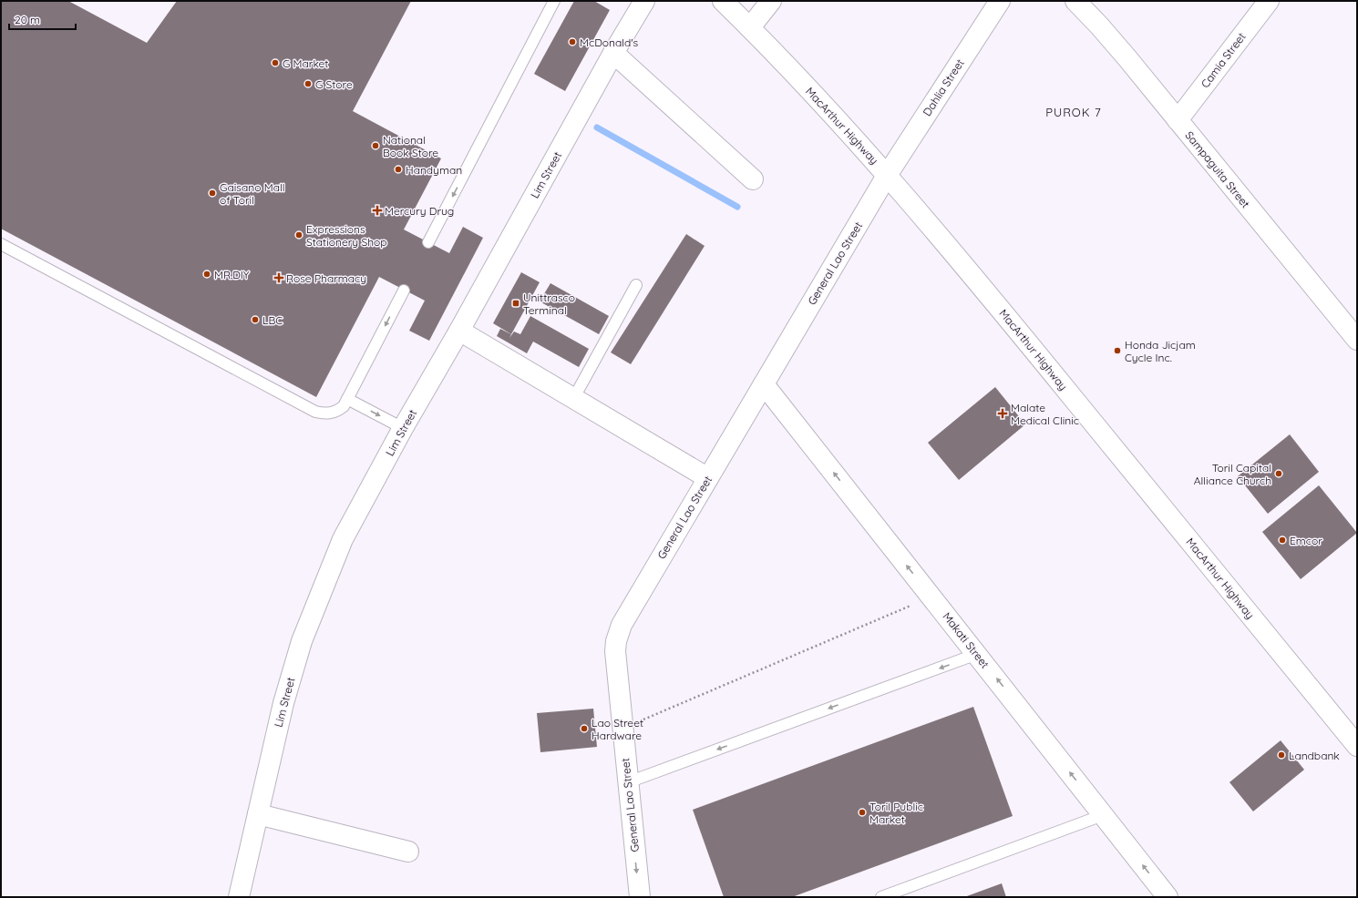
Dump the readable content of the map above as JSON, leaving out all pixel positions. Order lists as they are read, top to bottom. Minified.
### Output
{"streets":{"main road":["Camia Street","Dahlia Street","MacArthur Highway","Sampaguita Street","Lim Street","General Lao Street","Makati Street"]},"crossings":[["Camia Street","Sampaguita Street"],["Dahlia Street","MacArthur Highway"],["Dahlia Street","General Lao Street"],["MacArthur Highway","General Lao Street"],["General Lao Street","Makati Street"]],"one_way":["Makati Street"],"districts":["PUROK 7"],"places":{"other":["McDonald's","G Market","G Store","National Book Store","Handyman","Gaisano Mall of Toril","Expressions Stationery Shop","MR.DIY","LBC","Honda Jicjam Cycle Inc.","Toril Capital Alliance Church","Emcor","Lao Street Hardware","Landbank","Toril Public Market"],"health":["Mercury Drug","Rose Pharmacy","Malate Medical Clinic"],"transit":["Unittrasco Terminal"]},"scale_bar":"20 m"}
